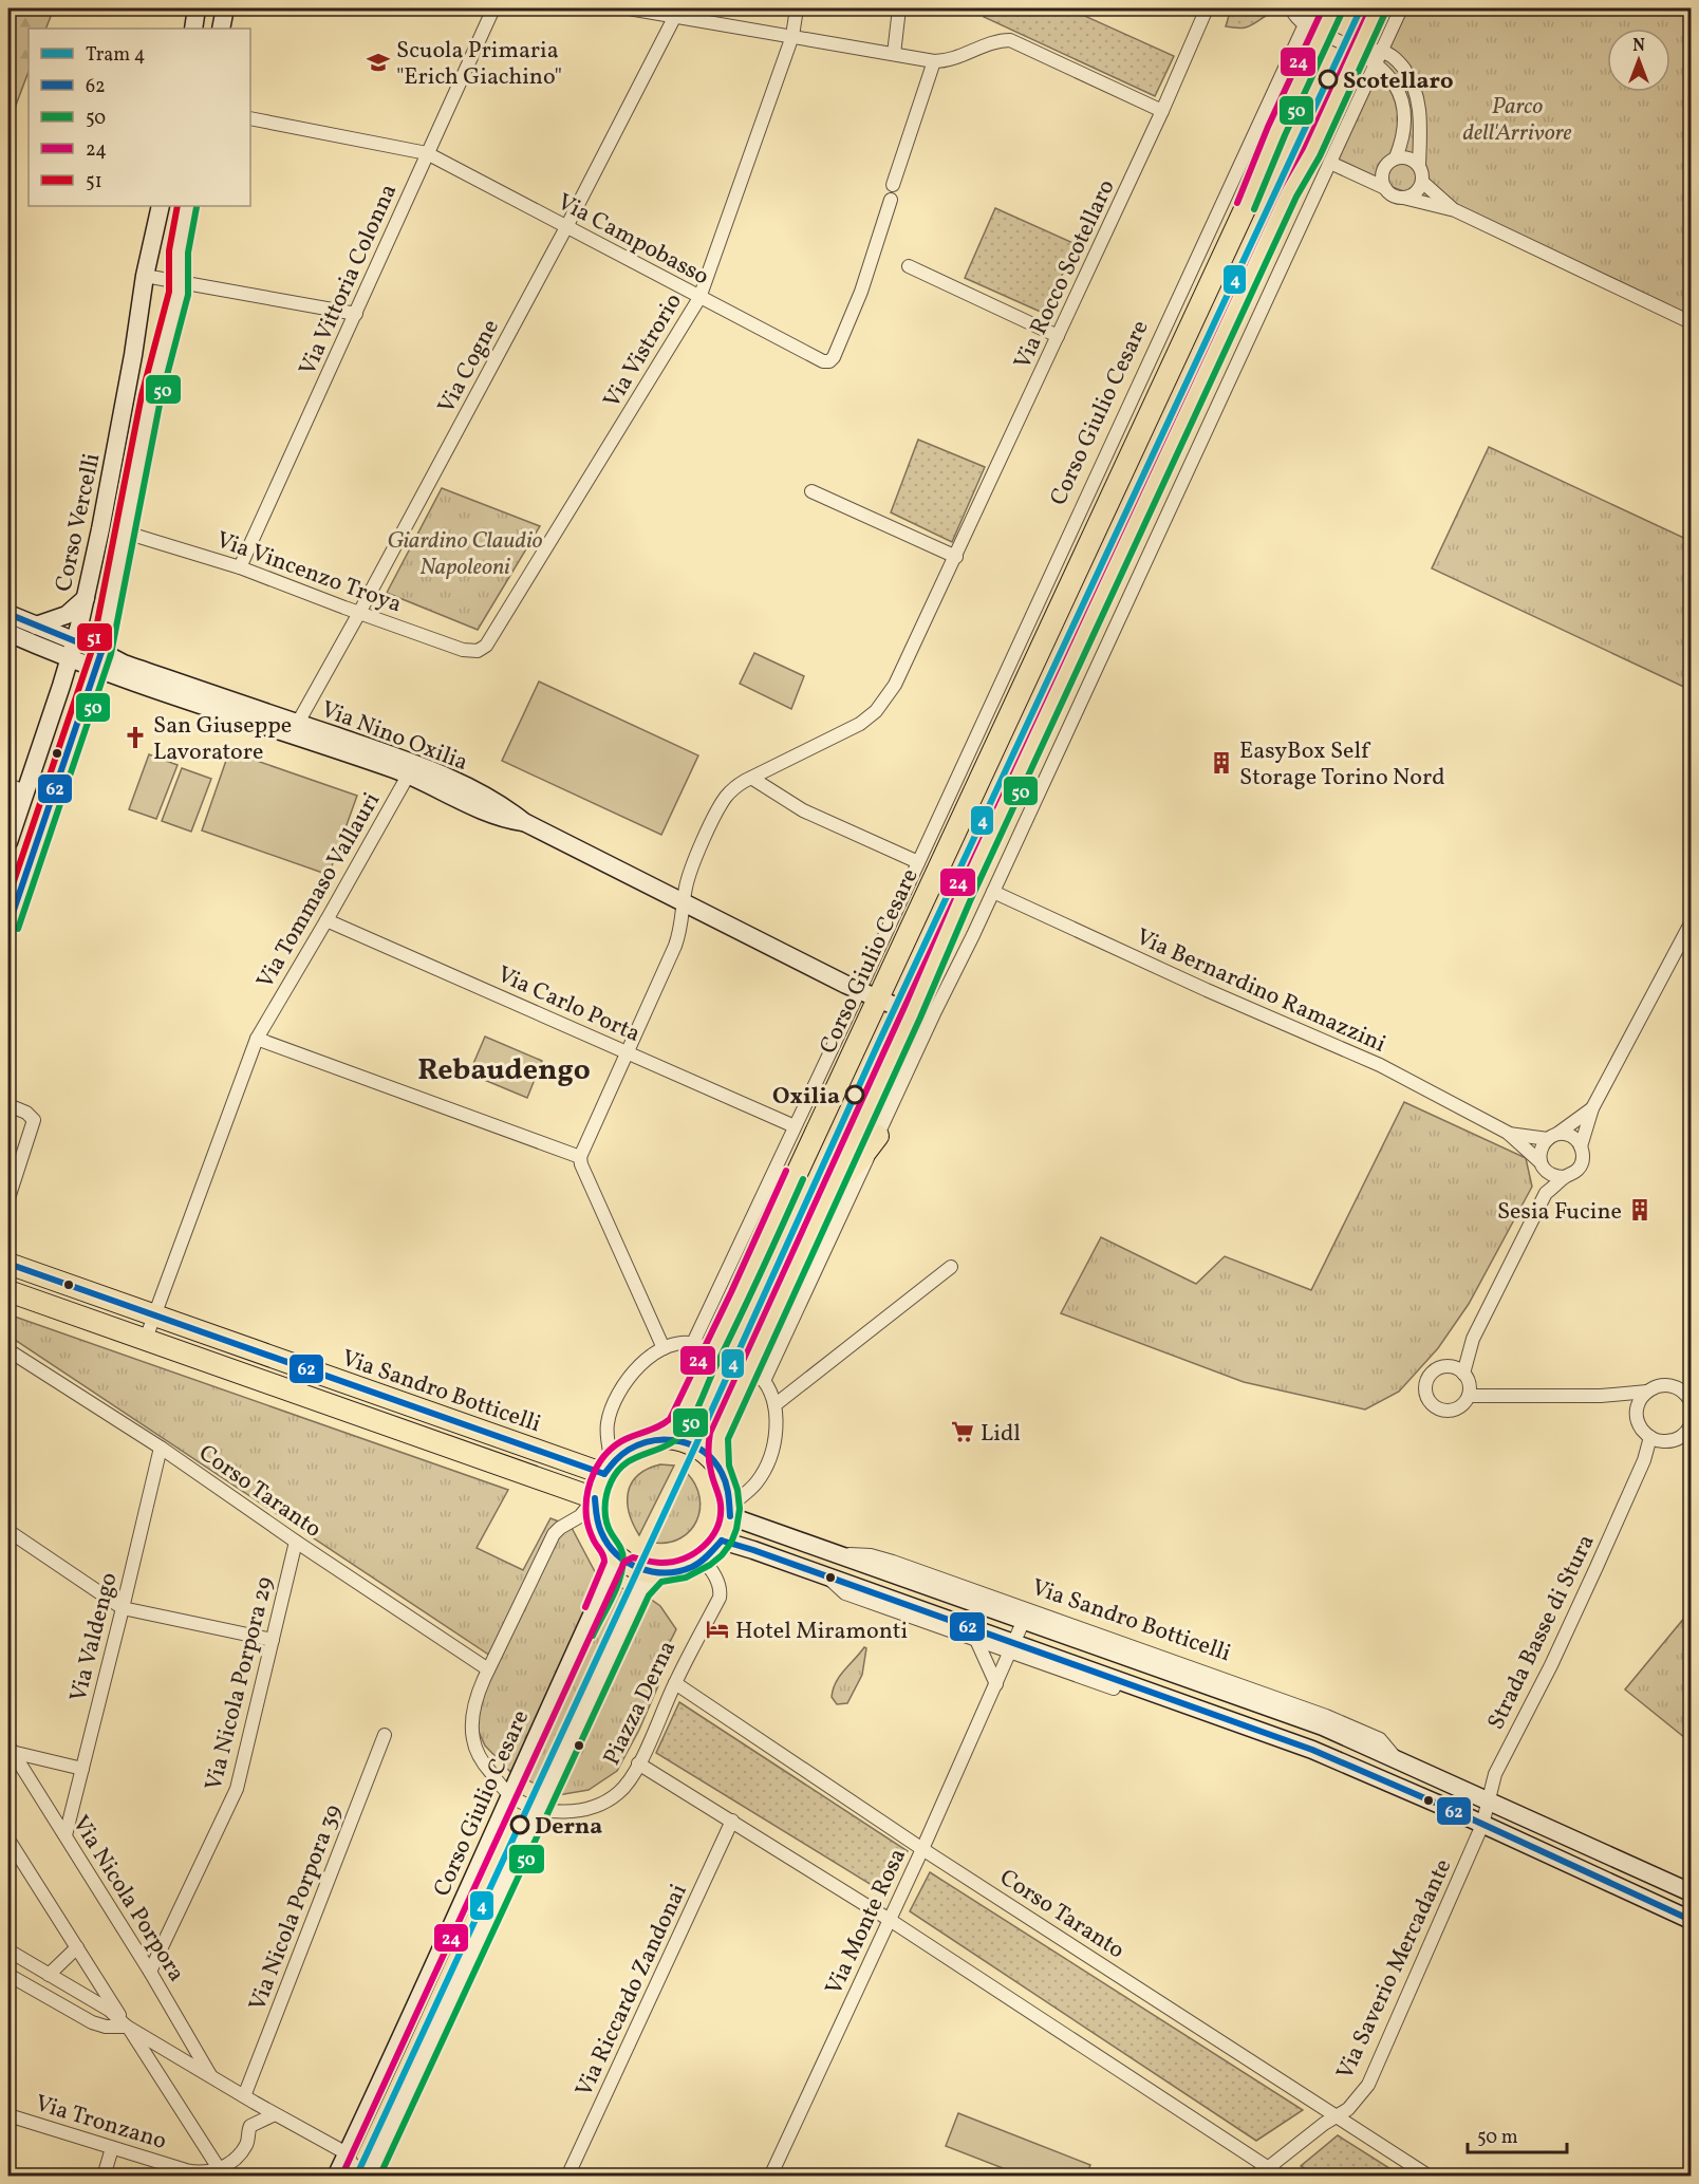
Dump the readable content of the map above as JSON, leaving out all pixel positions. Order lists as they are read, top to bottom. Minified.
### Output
{"streets":{"main road":["Corso Giulio Cesare","Corso Vercelli","Via Nino Oxilia","Via Sandro Botticelli","Piazza Derna"],"street":["Via Campobasso","Via Rocco Scotellaro","Via Vittoria Colonna","Via Vistrorio","Via Cogne","Via Vincenzo Troya","Via Tommaso Vallauri","Via Bernardino Ramazzini","Via Carlo Porta","Corso Taranto","Strada Basse di Stura","Via Valdengo","Via Nicola Porpora 29","Via Nicola Porpora","Via Nicola Porpora 39","Via Monte Rosa","Via Saverio Mercadante","Via Riccardo Zandonai","Via Tronzano"]},"crossings":[["Via Campobasso","Via Vittoria Colonna"],["Via Campobasso","Via Vistrorio"],["Via Campobasso","Via Cogne"],["Via Rocco Scotellaro","Via Nino Oxilia"],["Via Rocco Scotellaro","Via Carlo Porta"],["Via Vittoria Colonna","Via Vincenzo Troya"],["Via Vistrorio","Via Vincenzo Troya"],["Via Cogne","Via Vincenzo Troya"],["Via Cogne","Via Nino Oxilia"],["Corso Giulio Cesare","Via Nino Oxilia"],["Corso Giulio Cesare","Via Carlo Porta"],["Corso Giulio Cesare","Via Sandro Botticelli"],["Corso Giulio Cesare","Piazza Derna"],["Corso Giulio Cesare","Via Nicola Porpora"],["Corso Vercelli","Via Vincenzo Troya"],["Corso Vercelli","Via Nino Oxilia"],["Via Nino Oxilia","Via Tommaso Vallauri"],["Via Tommaso Vallauri","Via Carlo Porta"],["Via Sandro Botticelli","Strada Basse di Stura"],["Via Sandro Botticelli","Piazza Derna"],["Via Sandro Botticelli","Via Monte Rosa"],["Corso Taranto","Via Valdengo"],["Corso Taranto","Via Nicola Porpora 29"],["Corso Taranto","Piazza Derna"],["Corso Taranto","Via Monte Rosa"],["Corso Taranto","Via Saverio Mercadante"],["Strada Basse di Stura","Via Saverio Mercadante"],["Via Valdengo","Via Nicola Porpora"],["Via Nicola Porpora 29","Via Nicola Porpora"],["Via Nicola Porpora","Via Nicola Porpora 39"],["Via Nicola Porpora","Via Tronzano"]],"districts":["Rebaudengo"],"parks":["Parco dell'Arrivore","Giardino Claudio Napoleoni"],"places":{"school or university":["Scuola Primaria \"Erich Giachino\""],"other":["Scotellaro","Oxilia","Derna"],"church":["San Giuseppe Lavoratore"],"building":["EasyBox Self Storage Torino Nord","Sesia Fucine"],"supermarket":["Lidl"],"hotel":["Hotel Miramonti"]},"lines":["tram line 4","transit line 24","transit line 50","transit line 51","transit line 62"],"legend":["Tram 4","62","50","24","51"],"scale_bar":"50 m","north":"top"}
